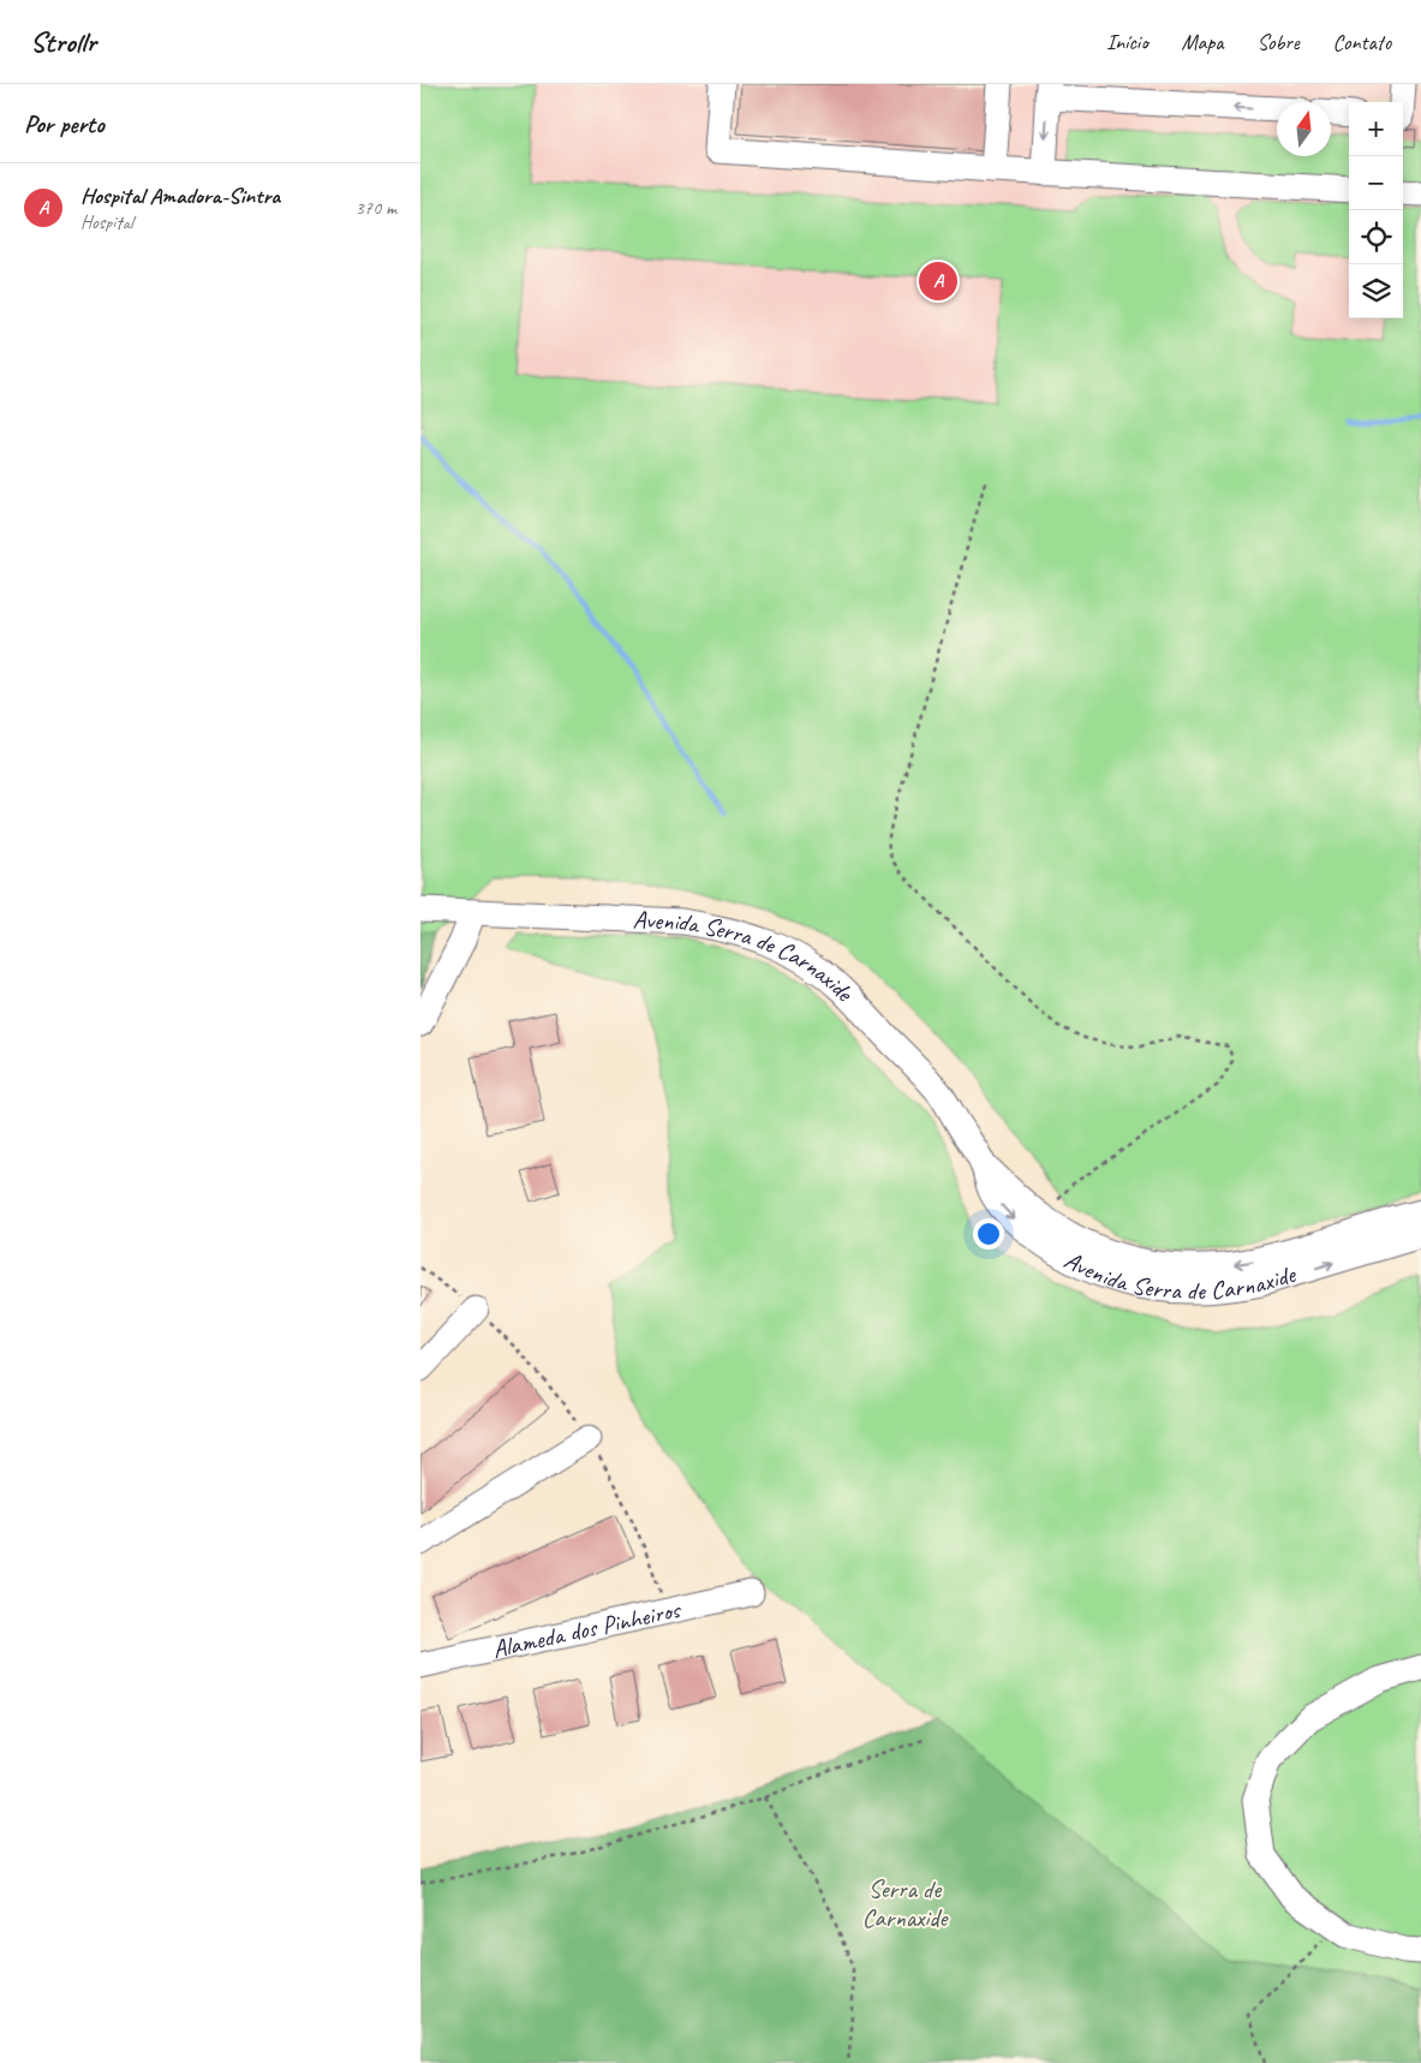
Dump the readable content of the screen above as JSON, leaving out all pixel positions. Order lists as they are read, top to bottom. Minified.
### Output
{"streets":{"street":["Avenida Serra de Carnaxide","Alameda dos Pinheiros"]},"parks":["Serra de Carnaxide"],"north":"top","page":{"header":"Strollr","nav":["Início","Mapa","Sobre","Contato"],"heading":"Por perto","map_buttons":["+","−"],"list":[{"mark":"A","name":"Hospital Amadora-Sintra","note":"Hospital","value":"370 m"}],"pins":"A"}}
